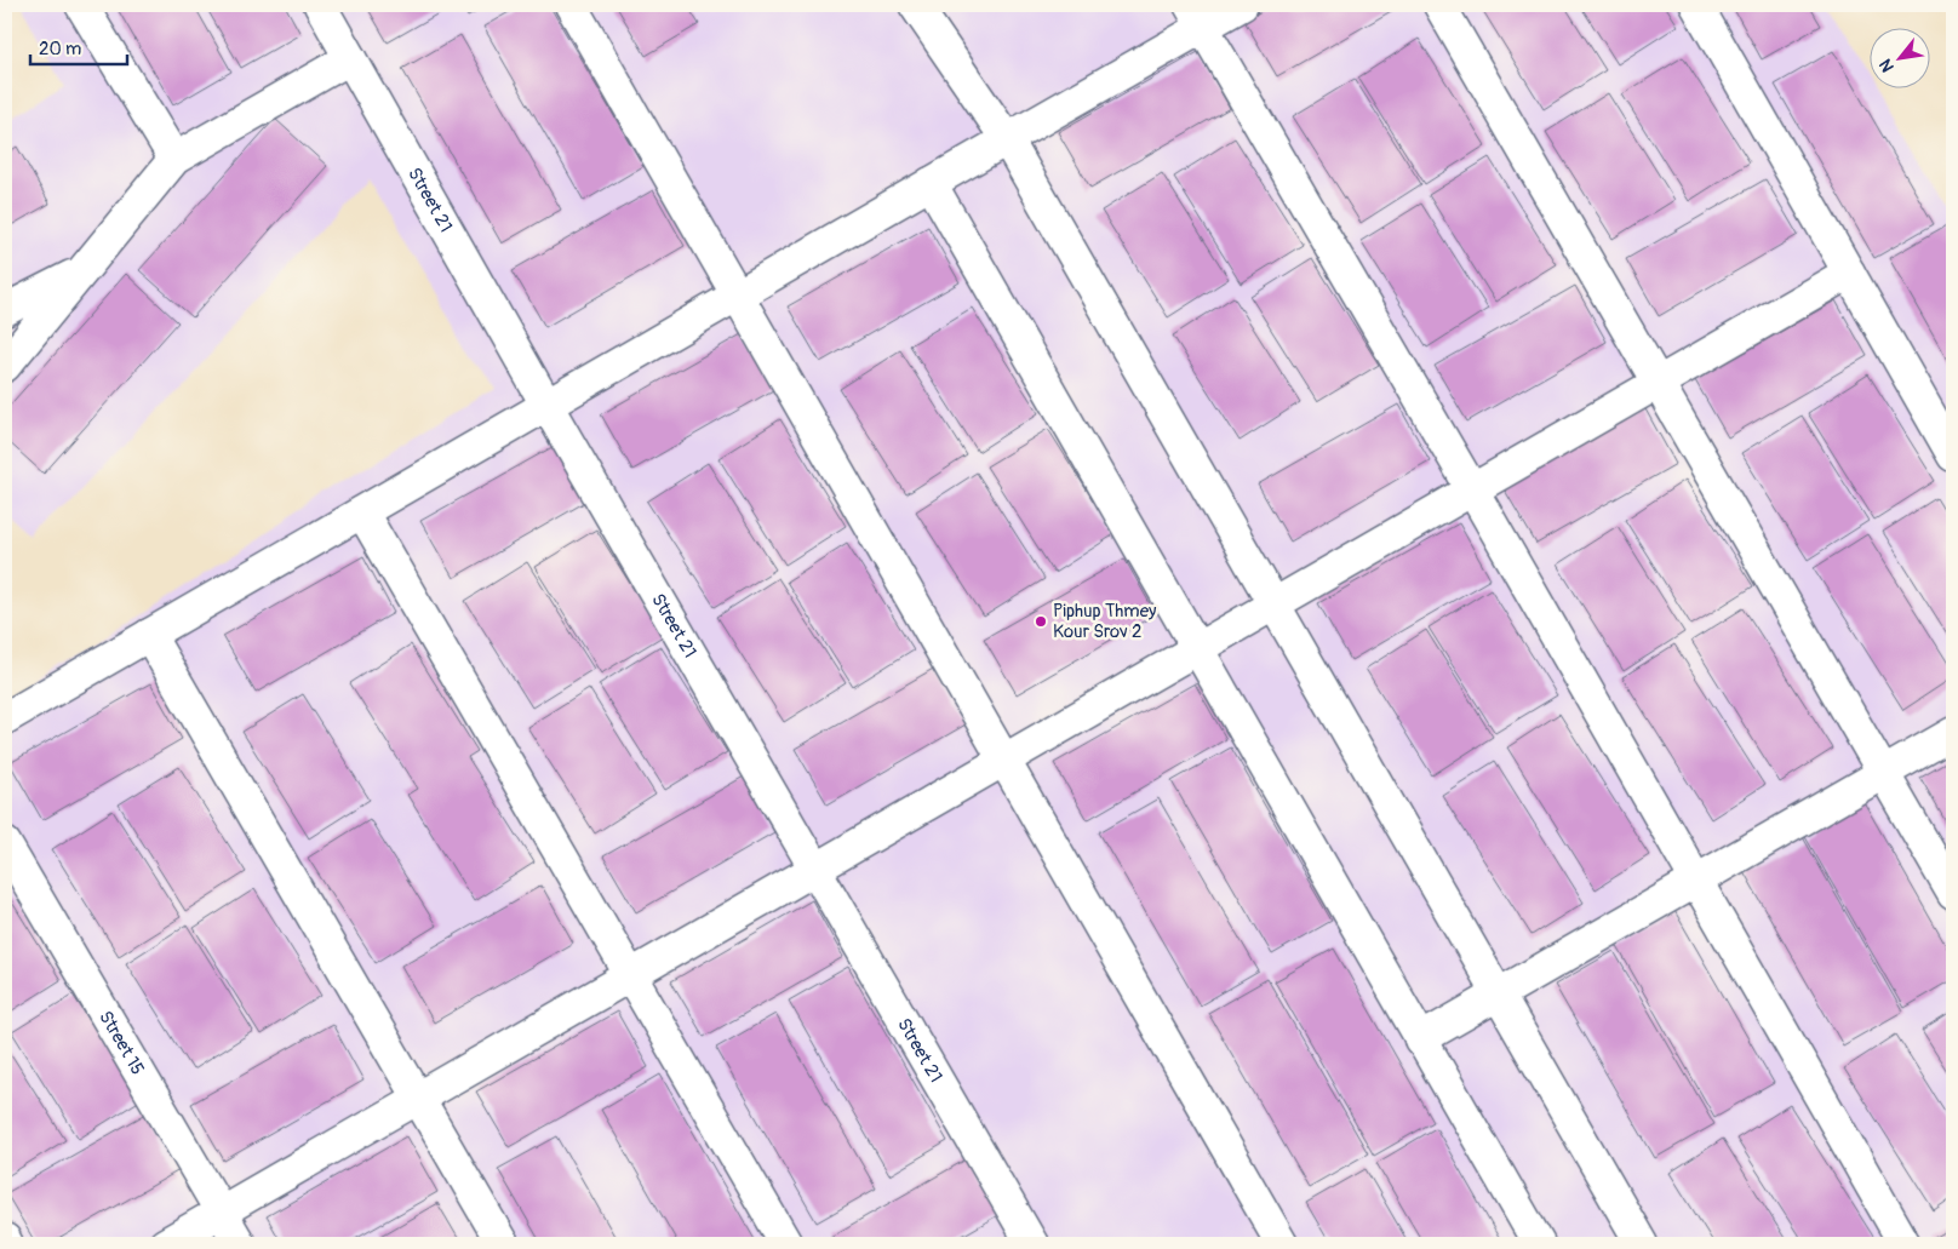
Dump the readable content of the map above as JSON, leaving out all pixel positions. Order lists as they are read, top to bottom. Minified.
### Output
{"streets":{"street":["Street 21","Street 15"]},"places":["Piphup Thmey Kour Srov 2"],"scale_bar":"20 m","north":"bottom left"}
